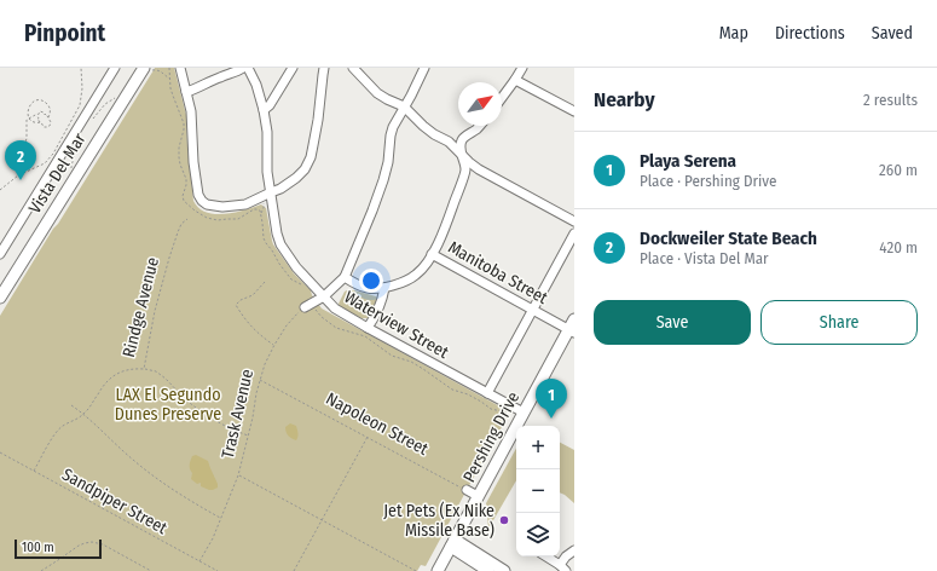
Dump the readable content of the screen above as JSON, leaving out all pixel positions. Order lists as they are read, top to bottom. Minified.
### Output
{"streets":{"main road":["Vista Del Mar","Pershing Drive"],"street":["Manitoba Street","Waterview Street"],"path":["Rindge Avenue","Trask Avenue","Napoleon Street","Sandpiper Street"]},"crossings":[["Manitoba Street","Pershing Drive"],["Rindge Avenue","Sandpiper Street"],["Waterview Street","Pershing Drive"],["Trask Avenue","Napoleon Street"],["Trask Avenue","Sandpiper Street"]],"parks":["LAX El Segundo Dunes Preserve"],"places":["Jet Pets (Ex Nike Missile Base)"],"scale_bar":"100 m","north":"top right","page":{"header":"Pinpoint","nav":["Map","Directions","Saved"],"heading":["Nearby","2 results"],"list":[{"mark":"1","name":"Playa Serena","note":"Place · Pershing Drive","value":"260 m"},{"mark":"2","name":"Dockweiler State Beach","note":"Place · Vista Del Mar","value":"420 m"}],"pins":["2","1"],"buttons":["Save","Share"],"map_buttons":["+","−"],"scale":"100 m"}}
